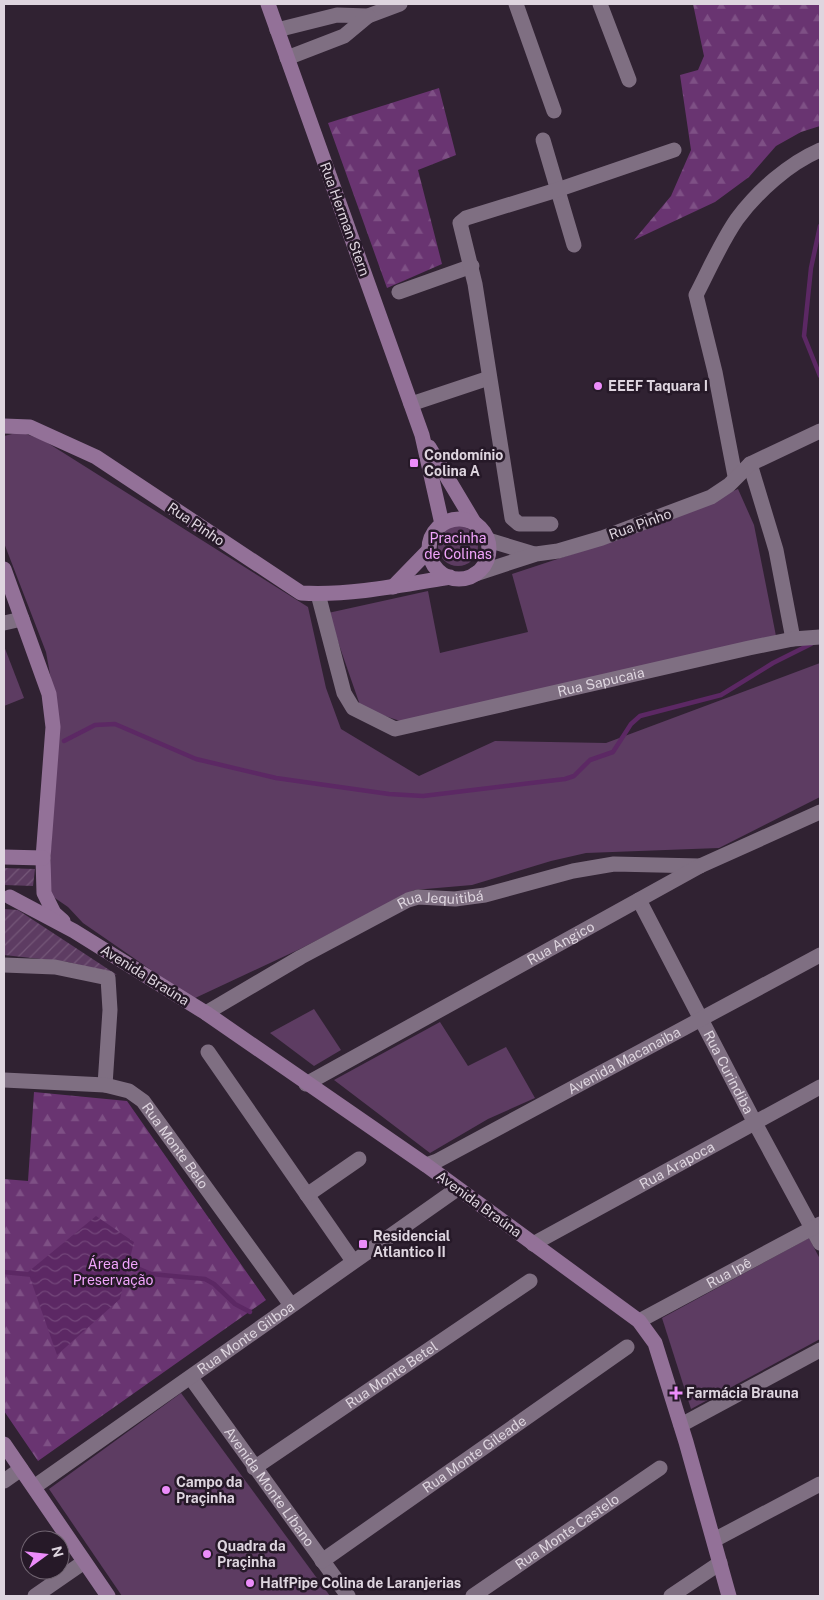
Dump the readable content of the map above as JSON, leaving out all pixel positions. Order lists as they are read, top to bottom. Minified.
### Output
{"streets":{"street":["Rua Herman Stern","Rua Pinho","Rua Sapucaia","Rua Jequitibá","Rua Angico","Avenida Braúna","Avenida Macanaiba","Rua Curindiba","Rua Monte Belo","Rua Arapoca","Rua Ipê","Rua Monte Gilboa","Rua Monte Betel","Rua Monte Gileade","Avenida Monte Líbano","Rua Monte Castelo"]},"crossings":[["Rua Herman Stern","Rua Pinho"],["Rua Pinho","Rua Sapucaia"],["Rua Jequitibá","Rua Angico"],["Rua Jequitibá","Avenida Braúna"],["Rua Angico","Avenida Braúna"],["Rua Angico","Rua Curindiba"],["Avenida Braúna","Avenida Macanaiba"],["Avenida Braúna","Rua Arapoca"],["Avenida Braúna","Rua Ipê"],["Avenida Braúna","Rua Monte Gilboa"],["Avenida Macanaiba","Rua Curindiba"],["Rua Curindiba","Rua Arapoca"],["Rua Curindiba","Rua Ipê"],["Rua Monte Belo","Rua Monte Gilboa"],["Rua Monte Gilboa","Avenida Monte Líbano"],["Rua Monte Betel","Avenida Monte Líbano"],["Rua Monte Gileade","Avenida Monte Líbano"]],"parks":["Pracinha de Colinas","Área de Preservação"],"places":{"other":["EEEF Taquara I","Campo da Praçinha","Quadra da Praçinha","HalfPipe Colina de Laranjerias"],"transit":["Condomínio Colina A","Residencial Atlantico II"],"health":["Farmácia Brauna"]},"north":"right"}
